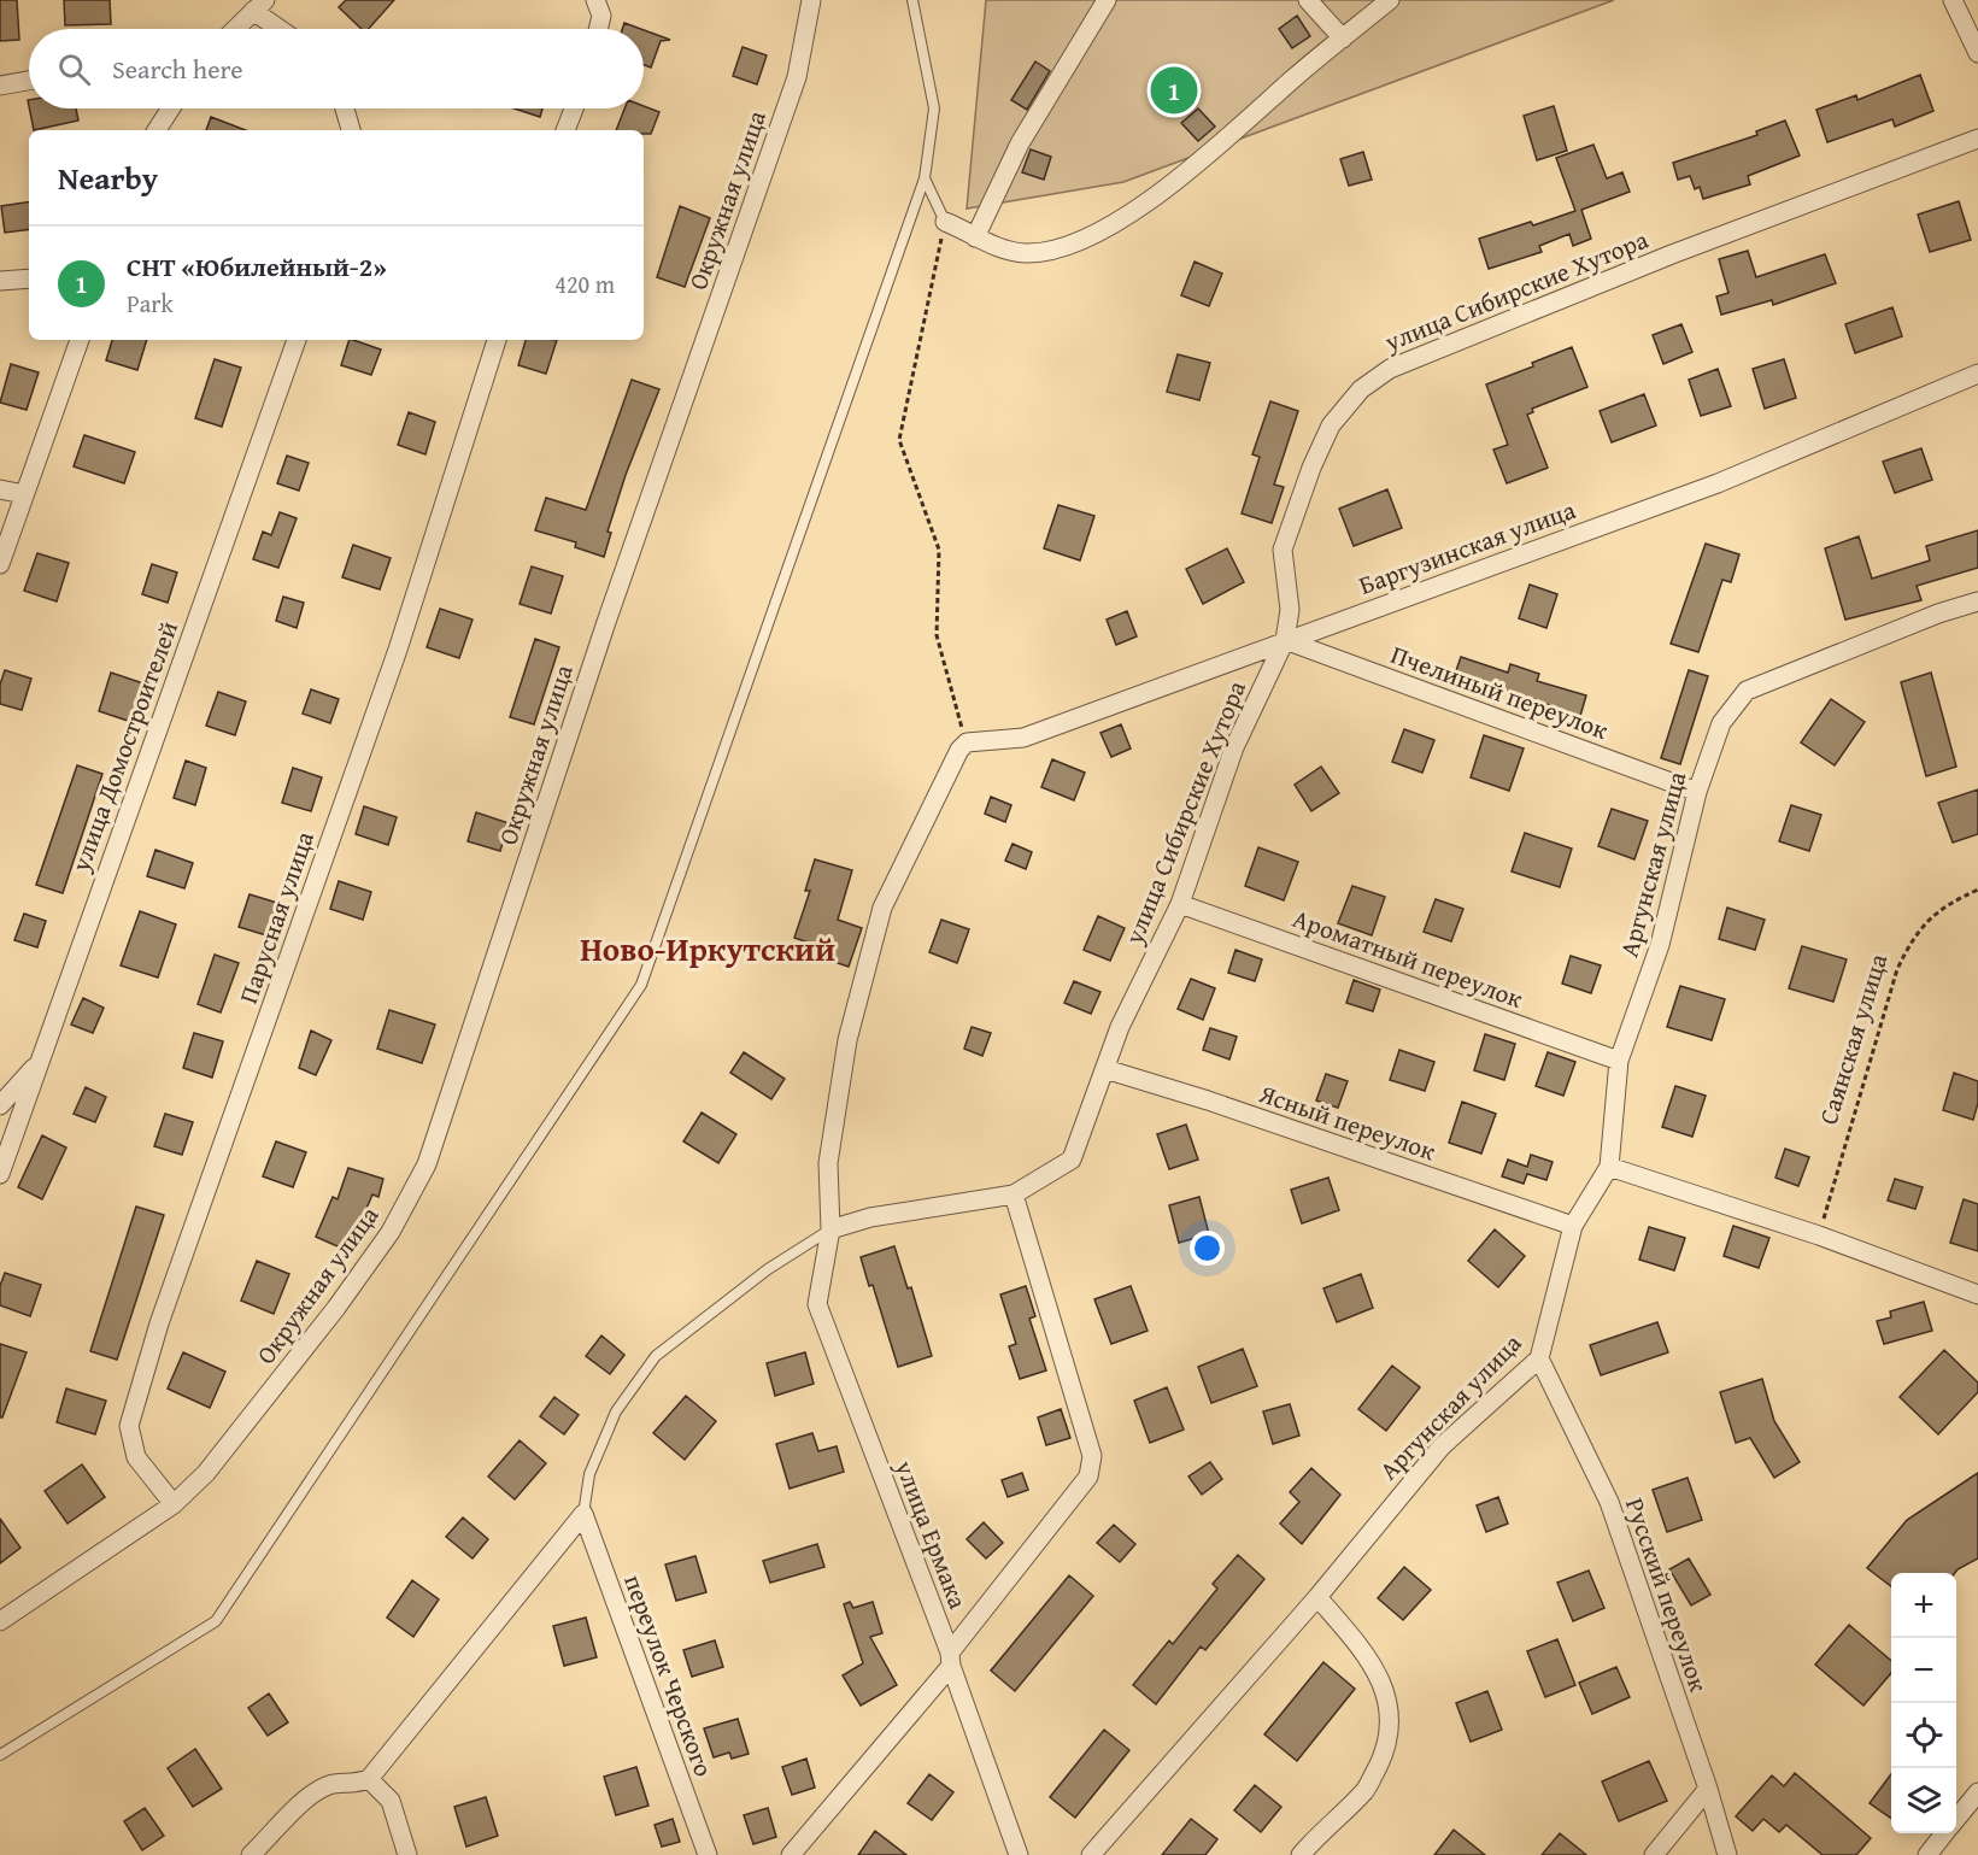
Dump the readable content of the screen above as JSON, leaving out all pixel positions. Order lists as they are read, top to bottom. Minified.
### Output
{"streets":{"street":["Окружная улица","улица Сибирские Хутора","Баргузинская улица","Пчелиный переулок","улица Домостроителей","Аргунская улица","Парусная улица","Ароматный переулок","Ясный переулок","улица Ермака","Русский переулок","переулок Черского"],"path":["Саянская улица"]},"crossings":[["Окружная улица","Парусная улица"],["улица Сибирские Хутора","Баргузинская улица"],["улица Сибирские Хутора","Пчелиный переулок"],["улица Сибирские Хутора","Ароматный переулок"],["улица Сибирские Хутора","Ясный переулок"],["Баргузинская улица","Пчелиный переулок"],["Баргузинская улица","улица Ермака"],["Пчелиный переулок","Аргунская улица"],["Аргунская улица","Ароматный переулок"],["Аргунская улица","Ясный переулок"],["Аргунская улица","Русский переулок"]],"districts":["Ново-Иркутский"],"page":{"search":"Search here","pins":"1","heading":"Nearby","list":[{"mark":"1","name":"СНТ «Юбилейный-2»","note":"Park","value":"420 m"}],"map_buttons":["+","−"]}}
